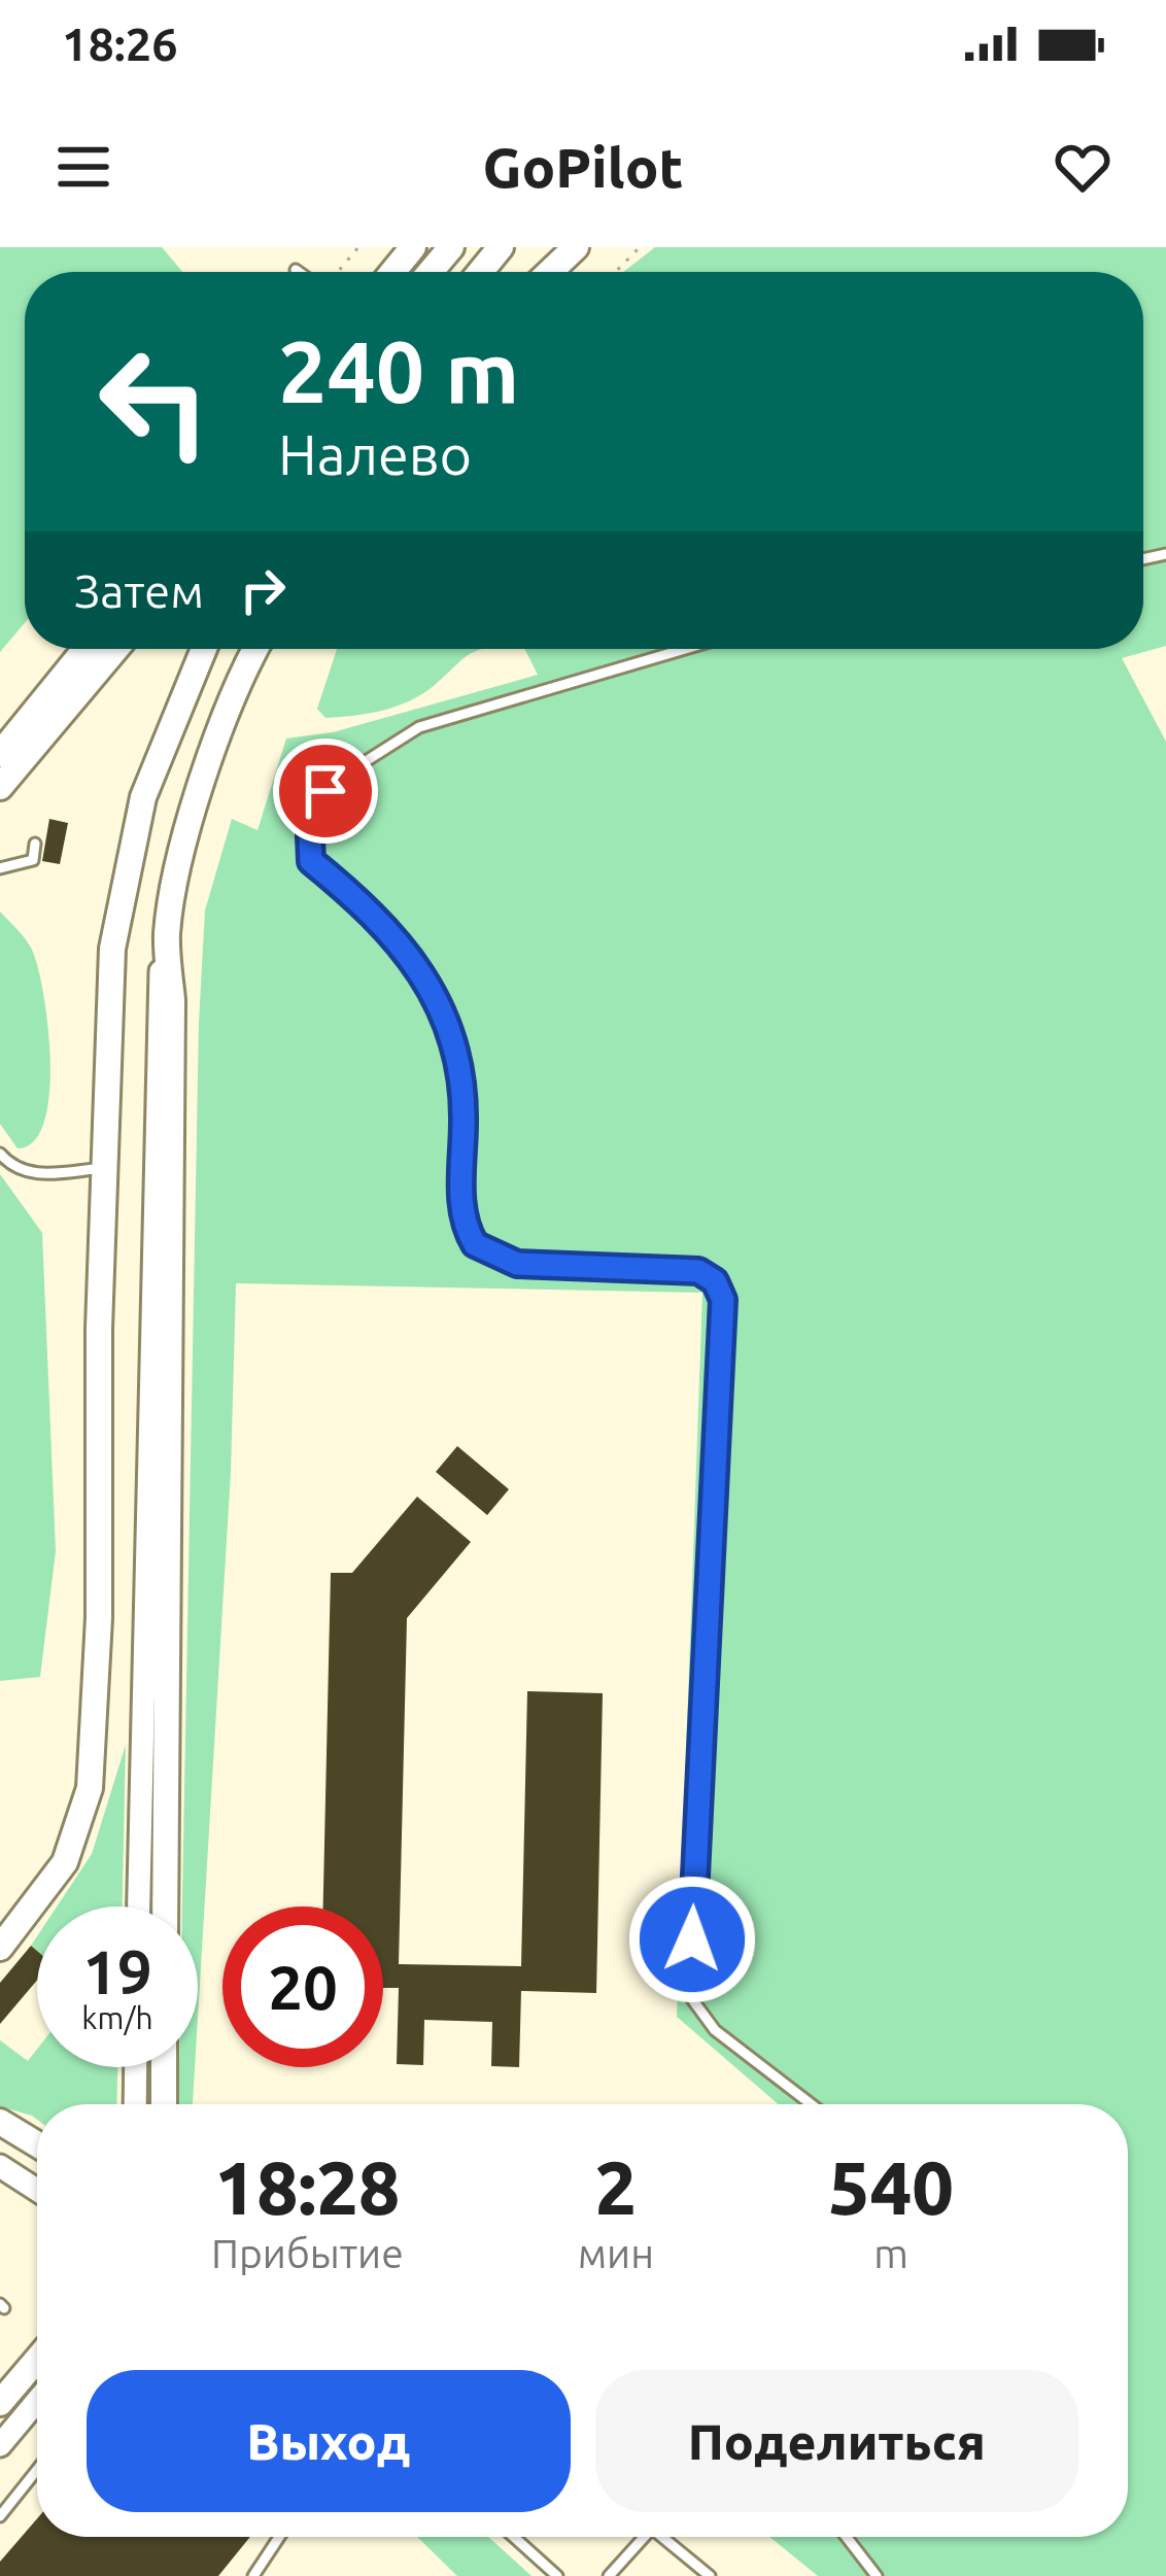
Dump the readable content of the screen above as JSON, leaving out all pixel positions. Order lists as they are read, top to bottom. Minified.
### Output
{"page":{"status":"18:26","header":"GoPilot","turn":["240 m","Налево"],"then":"Затем","speed":"19 km/h","limit":"20","eta":["18:28","Прибытие","2","мин","540","m"],"buttons":["Выход","Поделиться"]}}
